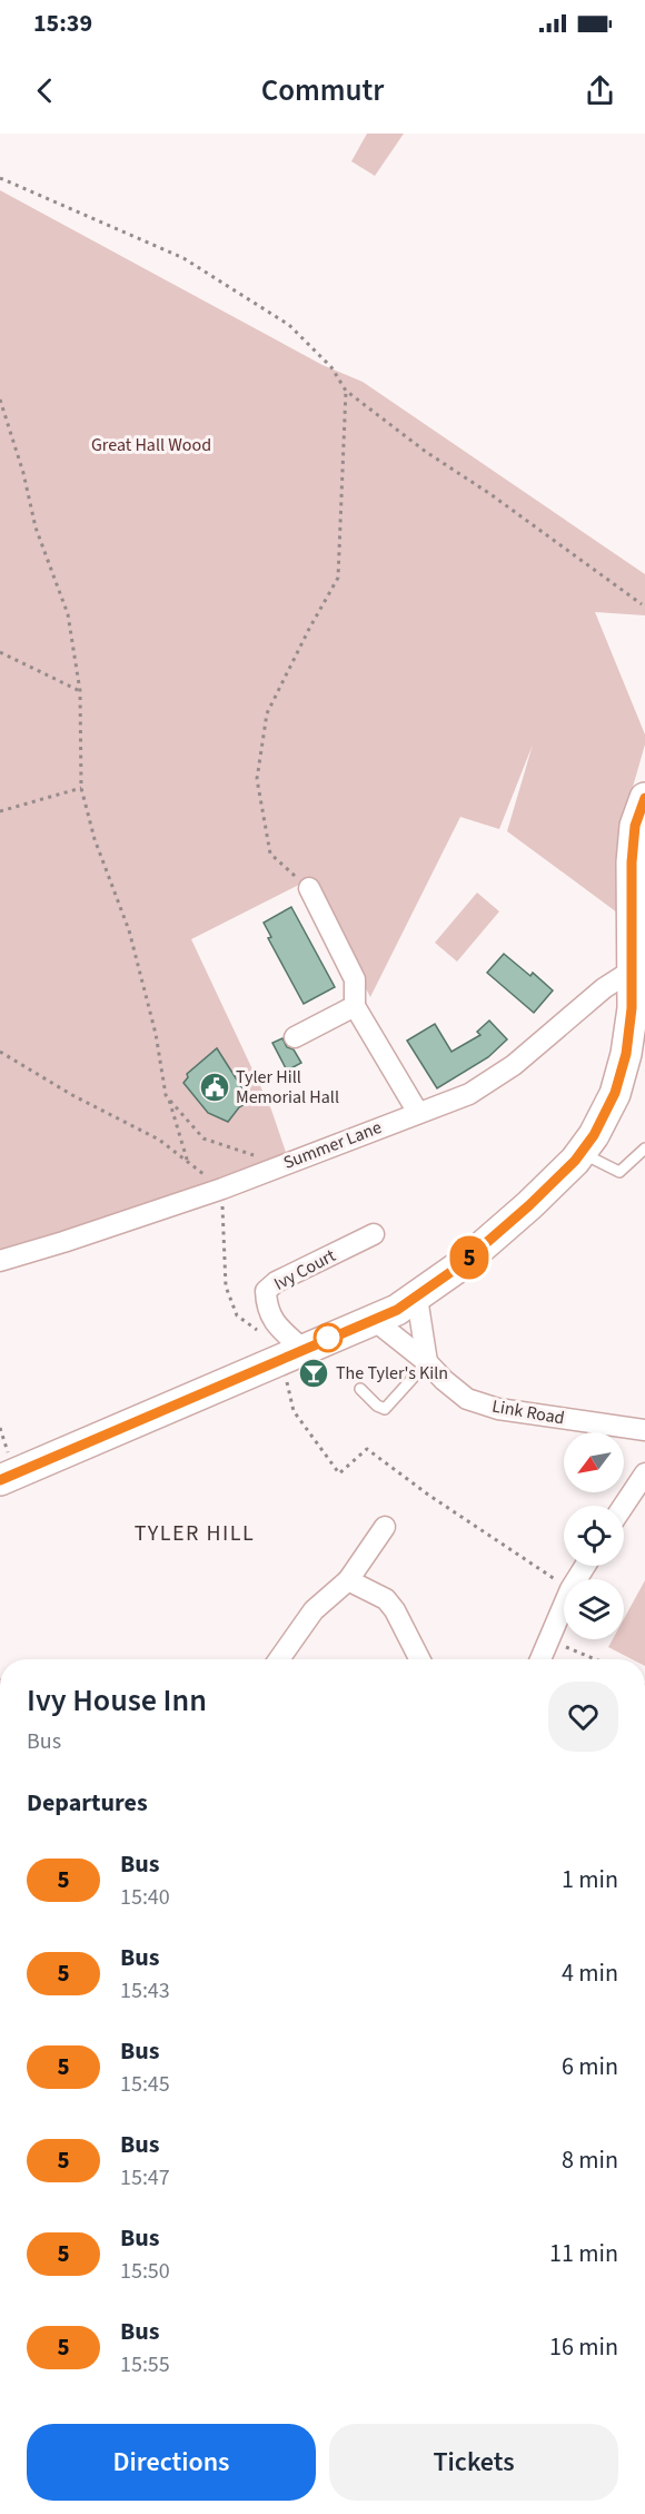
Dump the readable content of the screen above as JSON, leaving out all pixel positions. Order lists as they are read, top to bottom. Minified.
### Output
{"streets":{"street":["Summer Lane","Ivy Court","Link Road"]},"districts":["TYLER HILL"],"parks":["Great Hall Wood"],"places":{"public building":["Tyler Hill Memorial Hall"],"bar":["The Tyler's Kiln"]},"lines":["bus line 5"],"north":"bottom left","page":{"status":"15:39","header":"Commutr","on_map":"5","heading":[["Ivy House Inn","Bus"],"Departures"],"list":[{"mark":"5","name":"Bus","note":"15:40","value":"1 min"},{"mark":"5","name":"Bus","note":"15:43","value":"4 min"},{"mark":"5","name":"Bus","note":"15:45","value":"6 min"},{"mark":"5","name":"Bus","note":"15:47","value":"8 min"},{"mark":"5","name":"Bus","note":"15:50","value":"11 min"},{"mark":"5","name":"Bus","note":"15:55","value":"16 min"}],"buttons":["Directions","Tickets"]}}
